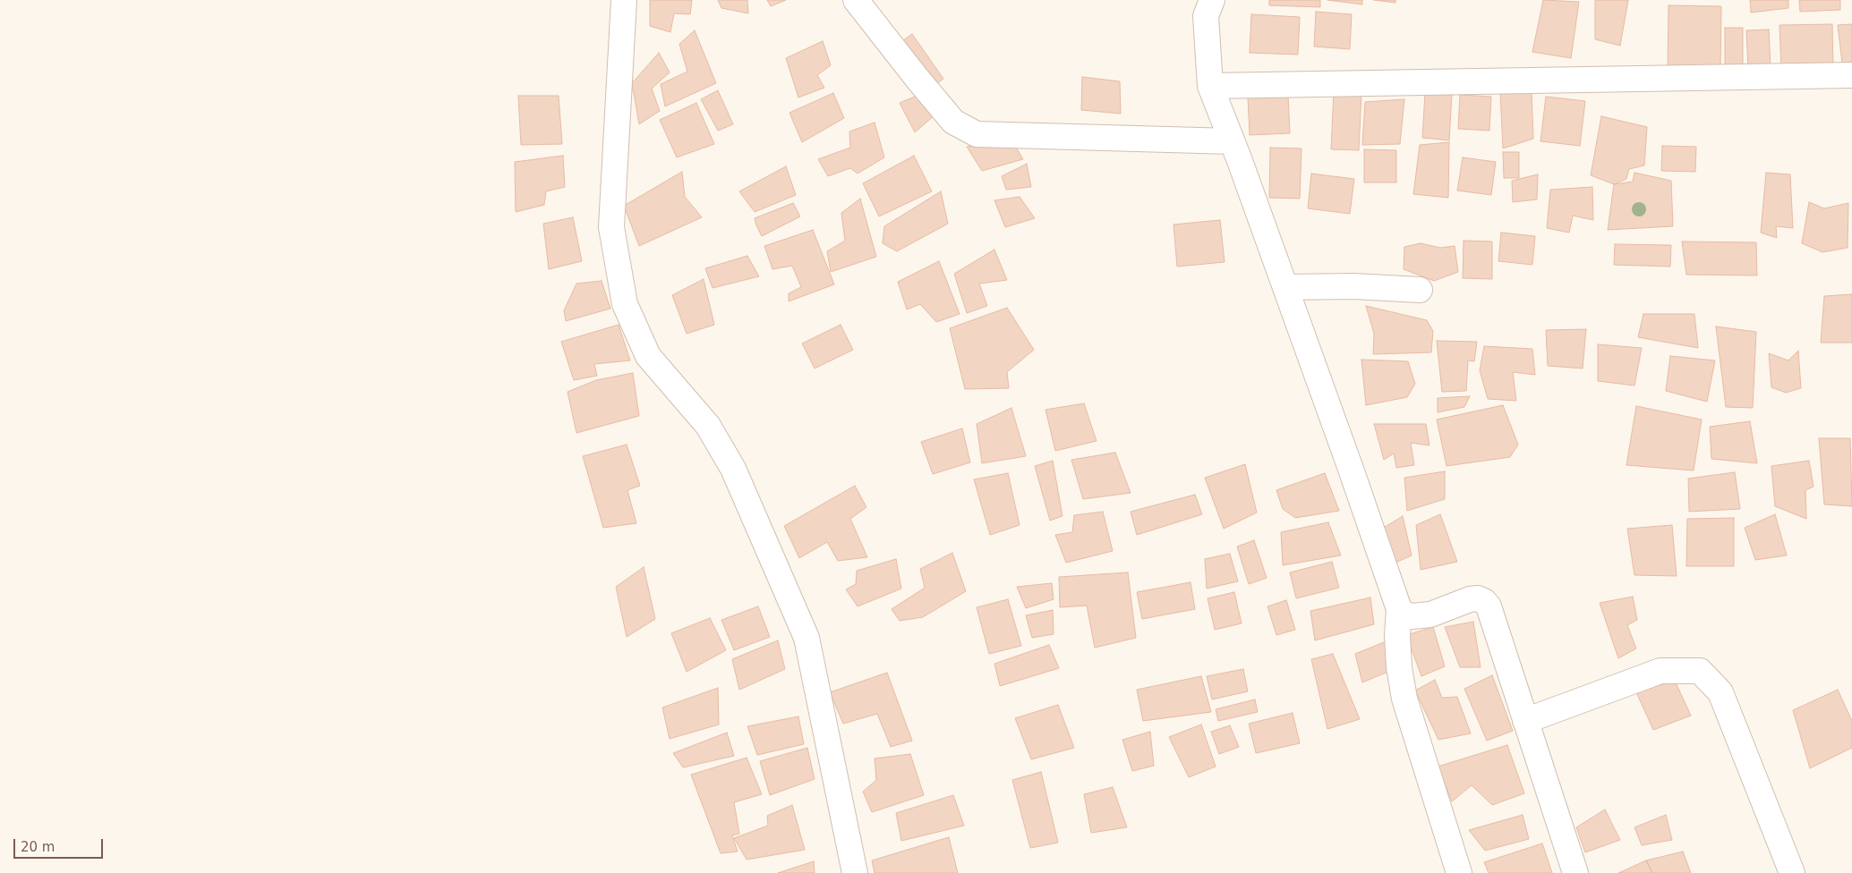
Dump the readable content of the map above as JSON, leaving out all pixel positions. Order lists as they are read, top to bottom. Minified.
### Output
{"scale_bar":"20 m"}
